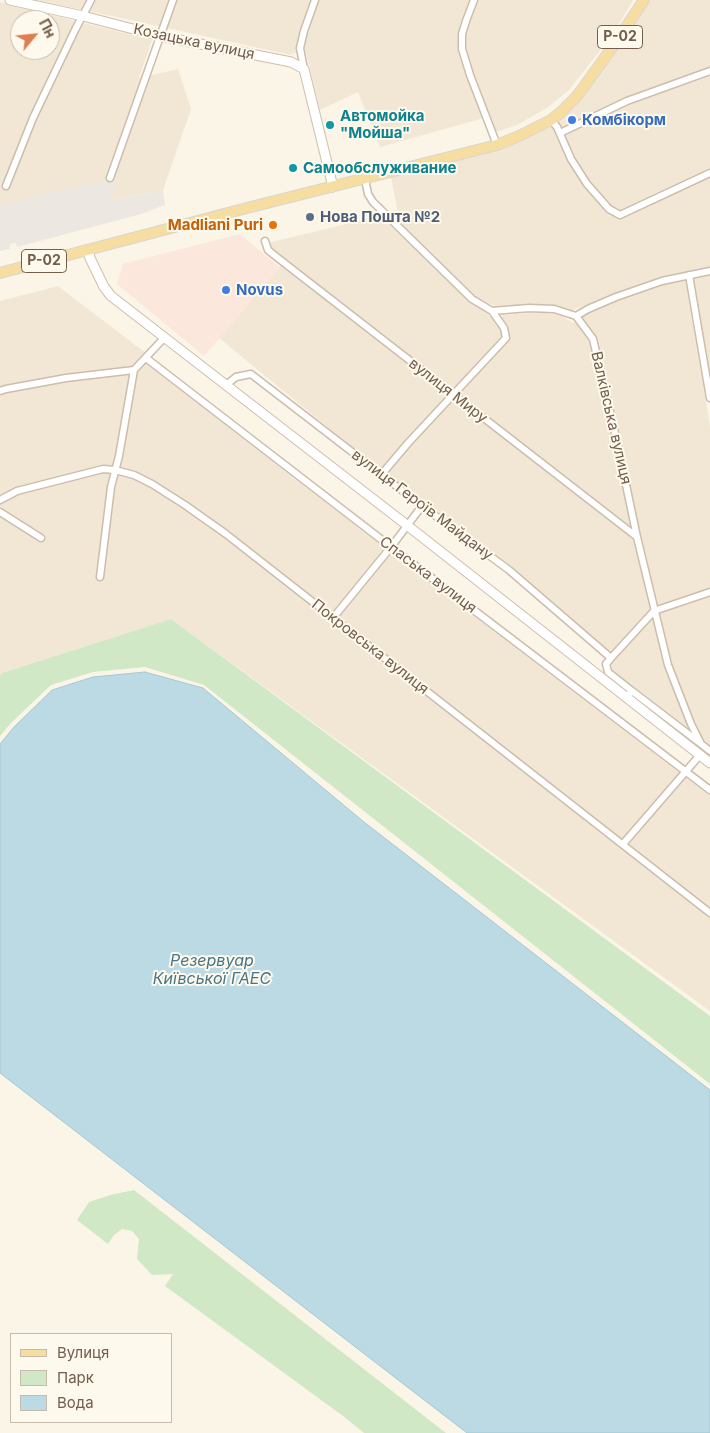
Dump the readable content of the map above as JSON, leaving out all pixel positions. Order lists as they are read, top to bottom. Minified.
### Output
{"streets":{"main road":["Р-02"],"street":["Козацька вулиця","вулиця Миру","Валківська вулиця","вулиця Героїв Майдану","Спаська вулиця","Покровська вулиця"]},"crossings":[["Р-02","Спаська вулиця"],["вулиця Миру","Валківська вулиця"],["вулиця Героїв Майдану","Спаська вулиця"]],"water":["Резервуар Київської ГАЕС"],"places":["Комбікорм","Автомойка \"Мойша\"","Самообслуживание","Нова Пошта №2","Madliani Puri","Novus"],"legend":["Вулиця","Парк","Вода"],"north":"top right"}
